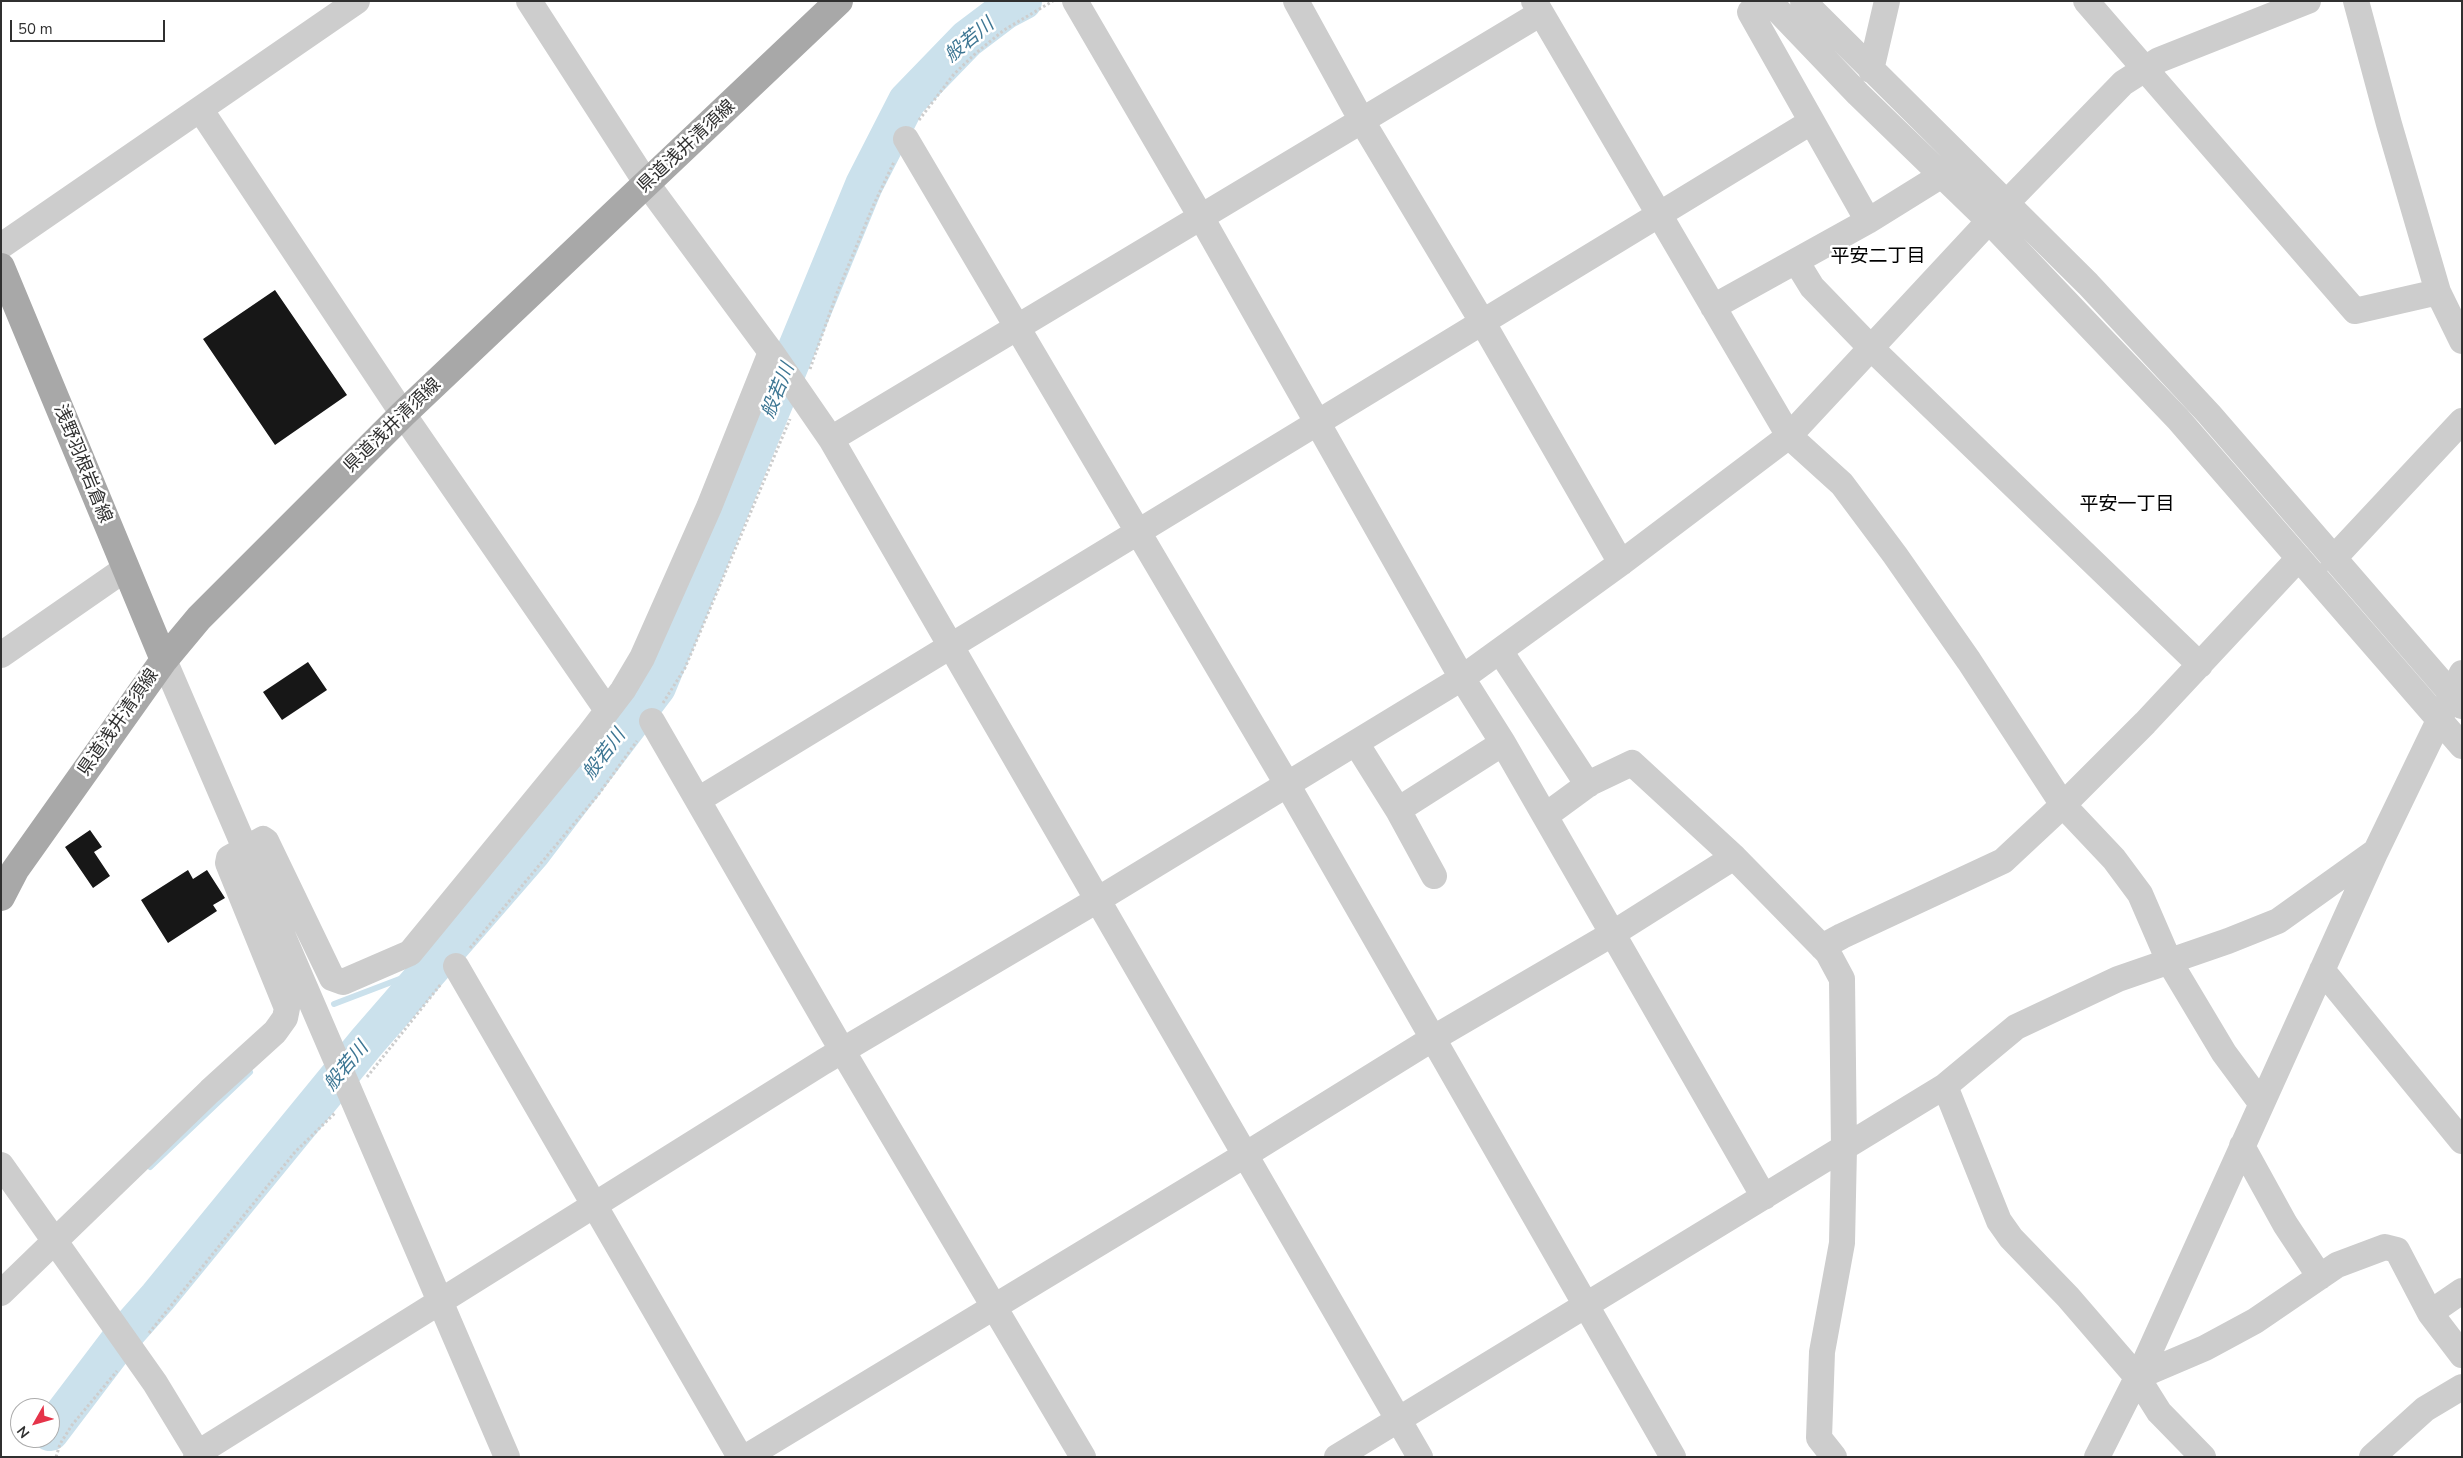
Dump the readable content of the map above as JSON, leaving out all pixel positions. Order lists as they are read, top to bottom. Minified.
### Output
{"streets":{"main road":["県道浅井清須線","浅野羽根岩倉線"]},"crossings":[["県道浅井清須線","浅野羽根岩倉線"]],"districts":["平安二丁目","平安一丁目"],"water":["般若川"],"scale_bar":"50 m","north":"bottom left"}
